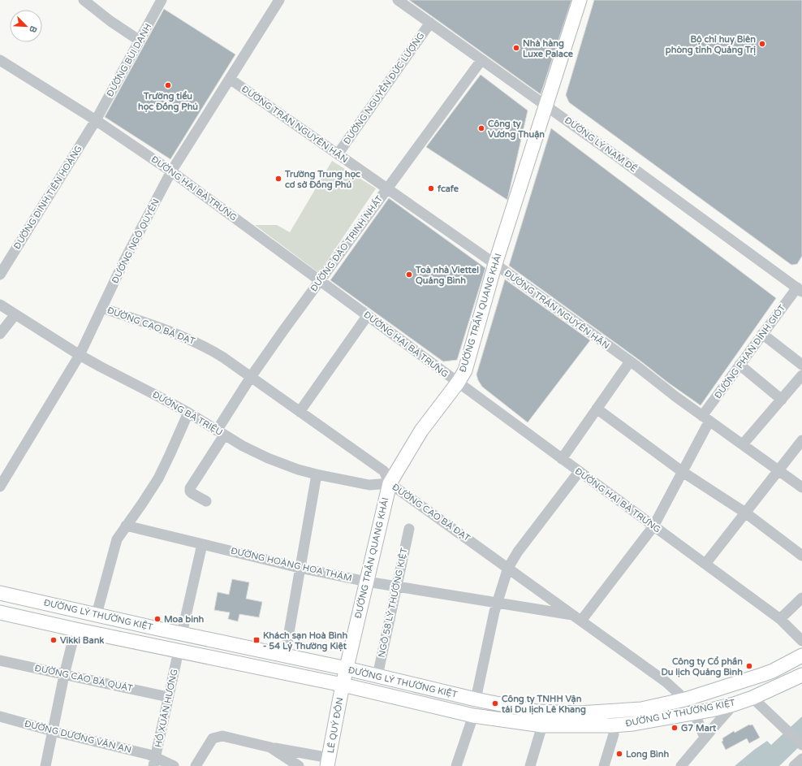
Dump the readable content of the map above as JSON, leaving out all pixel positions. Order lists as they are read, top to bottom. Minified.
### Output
{"streets":{"main road":["ĐƯỜNG TRẦN QUANG KHẢI","ĐƯỜNG LÝ THƯỜNG KIỆT","LÊ QUÝ ĐÔN"],"street":["ĐƯỜNG BÙI DANH","ĐƯỜNG NGUYỄN ĐỨC LƯỢNG","ĐƯỜNG TRẦN NGUYÊN HÃN","ĐƯỜNG LÝ NAM ĐẾ","ĐƯỜNG HAI BÀ TRƯNG","ĐƯỜNG ĐINH TIÊN HOÀNG","ĐƯỜNG NGÔ QUYỀN","ĐƯỜNG ĐÀO TRINH NHẤT","ĐƯỜNG CAO BÁ ĐẠT","ĐƯỜNG PHAN ĐÌNH GIÓT","ĐƯỜNG BÀ TRIỆU","ĐƯỜNG HOÀNG HOA THÁM","NGÕ 58 LÝ THƯỜNG KIỆT","ĐƯỜNG CAO BÁ QUÁT","HỒ XUÂN HƯƠNG","ĐƯỜNG DƯƠNG VĂN AN"]},"crossings":[["ĐƯỜNG BÙI DANH","ĐƯỜNG HAI BÀ TRƯNG"],["ĐƯỜNG BÙI DANH","ĐƯỜNG ĐINH TIÊN HOÀNG"],["ĐƯỜNG NGUYỄN ĐỨC LƯỢNG","ĐƯỜNG TRẦN NGUYÊN HÃN"],["ĐƯỜNG NGUYỄN ĐỨC LƯỢNG","ĐƯỜNG LÝ NAM ĐẾ"],["ĐƯỜNG TRẦN NGUYÊN HÃN","ĐƯỜNG NGÔ QUYỀN"],["ĐƯỜNG TRẦN NGUYÊN HÃN","ĐƯỜNG ĐÀO TRINH NHẤT"],["ĐƯỜNG TRẦN NGUYÊN HÃN","ĐƯỜNG TRẦN QUANG KHẢI"],["ĐƯỜNG TRẦN NGUYÊN HÃN","ĐƯỜNG PHAN ĐÌNH GIÓT"],["ĐƯỜNG LÝ NAM ĐẾ","ĐƯỜNG ĐÀO TRINH NHẤT"],["ĐƯỜNG LÝ NAM ĐẾ","ĐƯỜNG TRẦN QUANG KHẢI"],["ĐƯỜNG LÝ NAM ĐẾ","ĐƯỜNG PHAN ĐÌNH GIÓT"],["ĐƯỜNG HAI BÀ TRƯNG","ĐƯỜNG ĐINH TIÊN HOÀNG"],["ĐƯỜNG HAI BÀ TRƯNG","ĐƯỜNG NGÔ QUYỀN"],["ĐƯỜNG HAI BÀ TRƯNG","ĐƯỜNG ĐÀO TRINH NHẤT"],["ĐƯỜNG HAI BÀ TRƯNG","ĐƯỜNG TRẦN QUANG KHẢI"],["ĐƯỜNG HAI BÀ TRƯNG","ĐƯỜNG PHAN ĐÌNH GIÓT"],["ĐƯỜNG NGÔ QUYỀN","ĐƯỜNG CAO BÁ ĐẠT"],["ĐƯỜNG NGÔ QUYỀN","ĐƯỜNG BÀ TRIỆU"],["ĐƯỜNG ĐÀO TRINH NHẤT","ĐƯỜNG CAO BÁ ĐẠT"],["ĐƯỜNG ĐÀO TRINH NHẤT","ĐƯỜNG BÀ TRIỆU"],["ĐƯỜNG TRẦN QUANG KHẢI","ĐƯỜNG CAO BÁ ĐẠT"],["ĐƯỜNG TRẦN QUANG KHẢI","ĐƯỜNG BÀ TRIỆU"],["ĐƯỜNG TRẦN QUANG KHẢI","ĐƯỜNG HOÀNG HOA THÁM"],["ĐƯỜNG TRẦN QUANG KHẢI","ĐƯỜNG LÝ THƯỜNG KIỆT"],["ĐƯỜNG TRẦN QUANG KHẢI","LÊ QUÝ ĐÔN"],["ĐƯỜNG CAO BÁ ĐẠT","ĐƯỜNG PHAN ĐÌNH GIÓT"],["ĐƯỜNG CAO BÁ ĐẠT","ĐƯỜNG BÀ TRIỆU"],["ĐƯỜNG CAO BÁ ĐẠT","ĐƯỜNG HOÀNG HOA THÁM"],["ĐƯỜNG CAO BÁ ĐẠT","ĐƯỜNG LÝ THƯỜNG KIỆT"],["ĐƯỜNG PHAN ĐÌNH GIÓT","ĐƯỜNG HOÀNG HOA THÁM"],["ĐƯỜNG HOÀNG HOA THÁM","NGÕ 58 LÝ THƯỜNG KIỆT"],["NGÕ 58 LÝ THƯỜNG KIỆT","ĐƯỜNG LÝ THƯỜNG KIỆT"],["ĐƯỜNG LÝ THƯỜNG KIỆT","HỒ XUÂN HƯƠNG"],["ĐƯỜNG LÝ THƯỜNG KIỆT","LÊ QUÝ ĐÔN"],["ĐƯỜNG CAO BÁ QUÁT","HỒ XUÂN HƯƠNG"],["HỒ XUÂN HƯƠNG","ĐƯỜNG DƯƠNG VĂN AN"]],"places":{"other":["Bộ chỉ huy Biên phòng tỉnh Quảng Trị","Nhà hàng Luxe Palace","Trường tiểu học Đồng Phú","Công ty Vương Thuận","Trường Trung học cơ sở Đồng Phú","fcafe","Toà nhà Viettel Quảng Bình","Moa binh","Vikki Bank","Công ty Cổ phần Du lịch Quảng Bình","Công ty TNHH Vận tải Du lịch Lê Khang","G7 Mart","Long Bình"],"transit":["Khách sạn Hoà Bình - 54 Lý Thường Kiệt"]},"north":"bottom right"}
